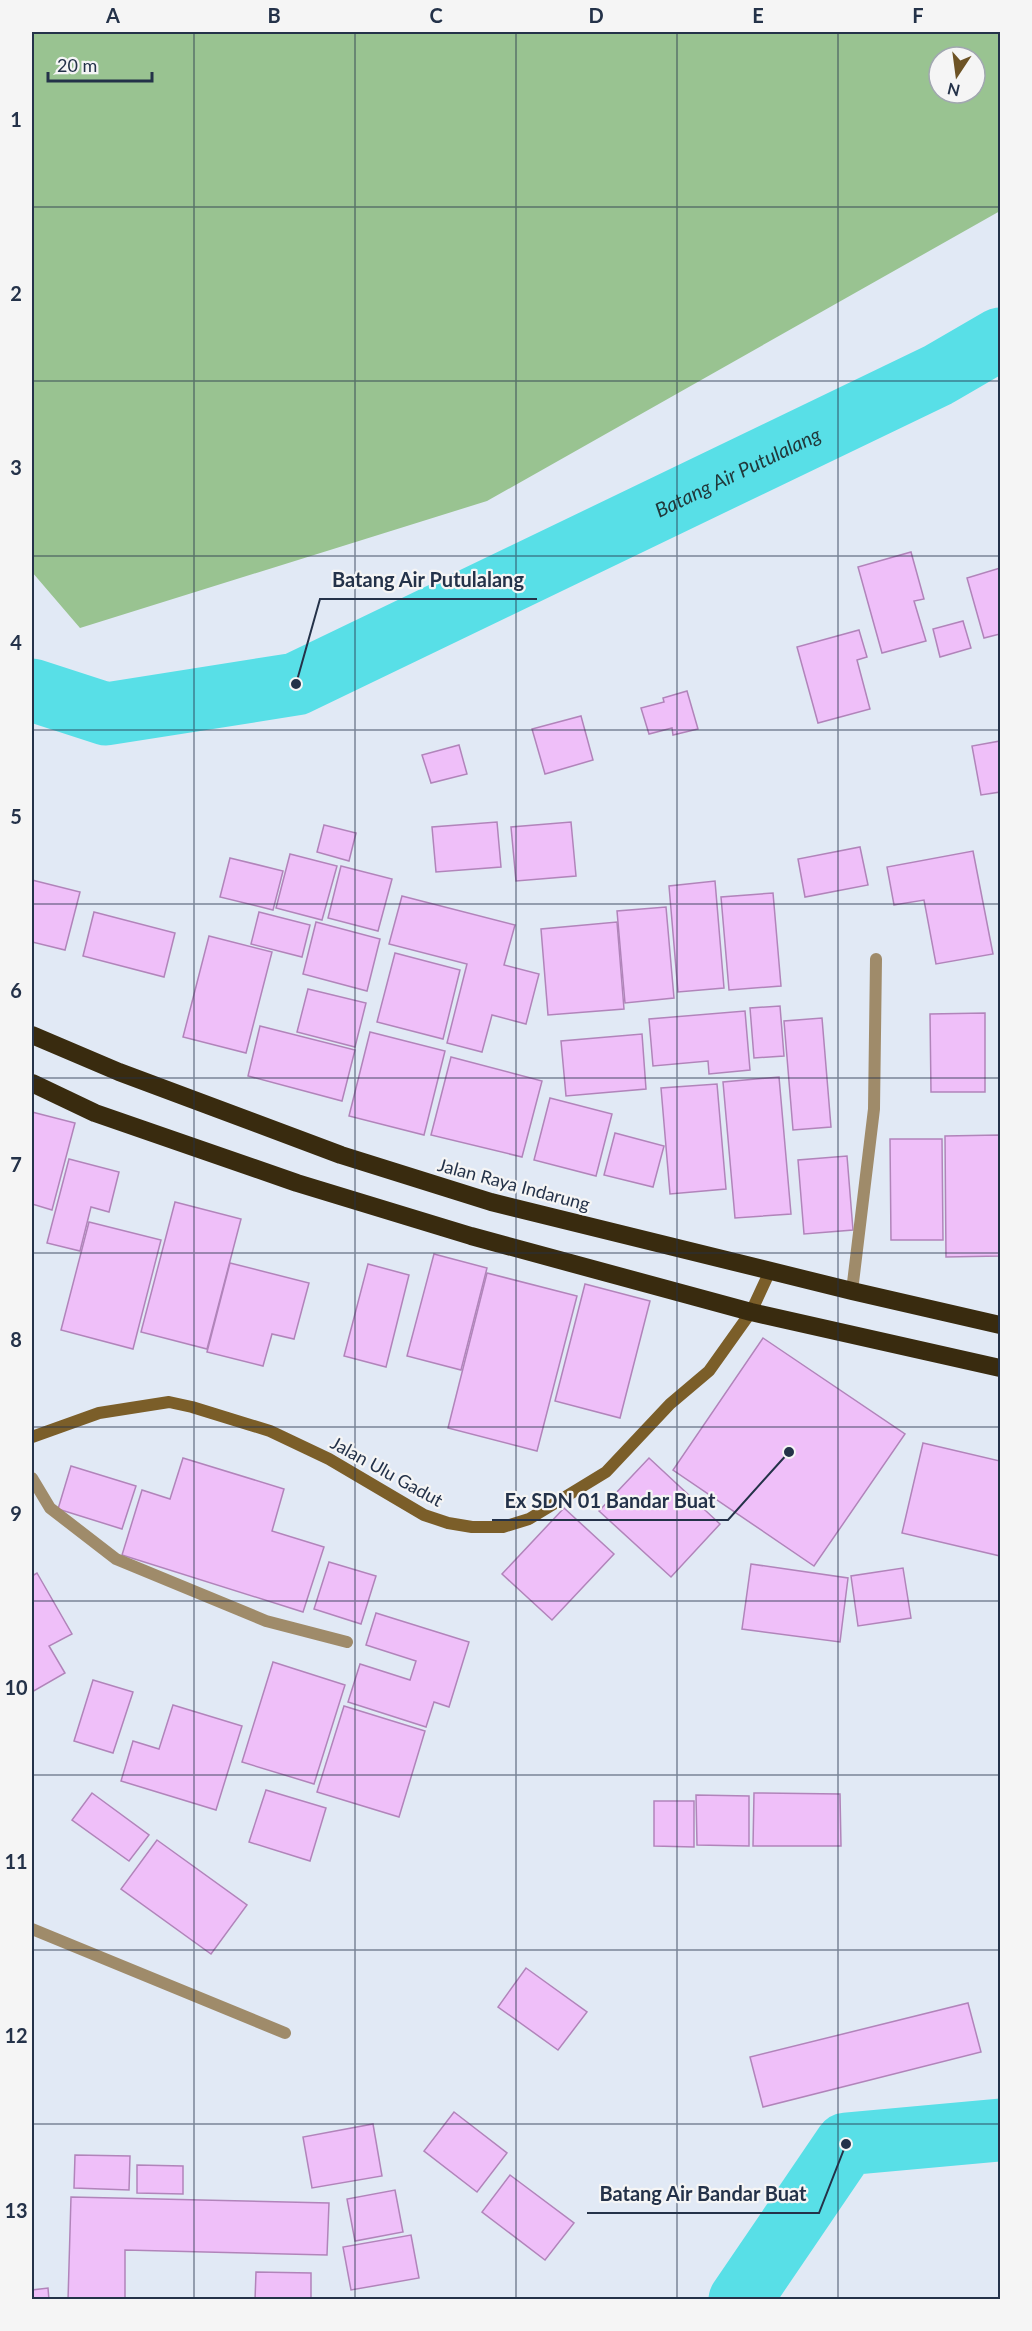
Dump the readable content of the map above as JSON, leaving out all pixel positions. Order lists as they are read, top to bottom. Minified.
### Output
{"streets":{"highway":["Jalan Raya Indarung"],"street":["Jalan Ulu Gadut"]},"crossings":[["Jalan Raya Indarung","Jalan Ulu Gadut"]],"water":["Batang Air Putulalang"],"places":["Batang Air Putulalang","Ex SDN 01 Bandar Buat","Batang Air Bandar Buat"],"scale_bar":"20 m","north":"bottom","grid":{"columns":["A","B","C","D","E","F"],"rows":["1","2","3","4","5","6","7","8","9","10","11","12","13"]}}
